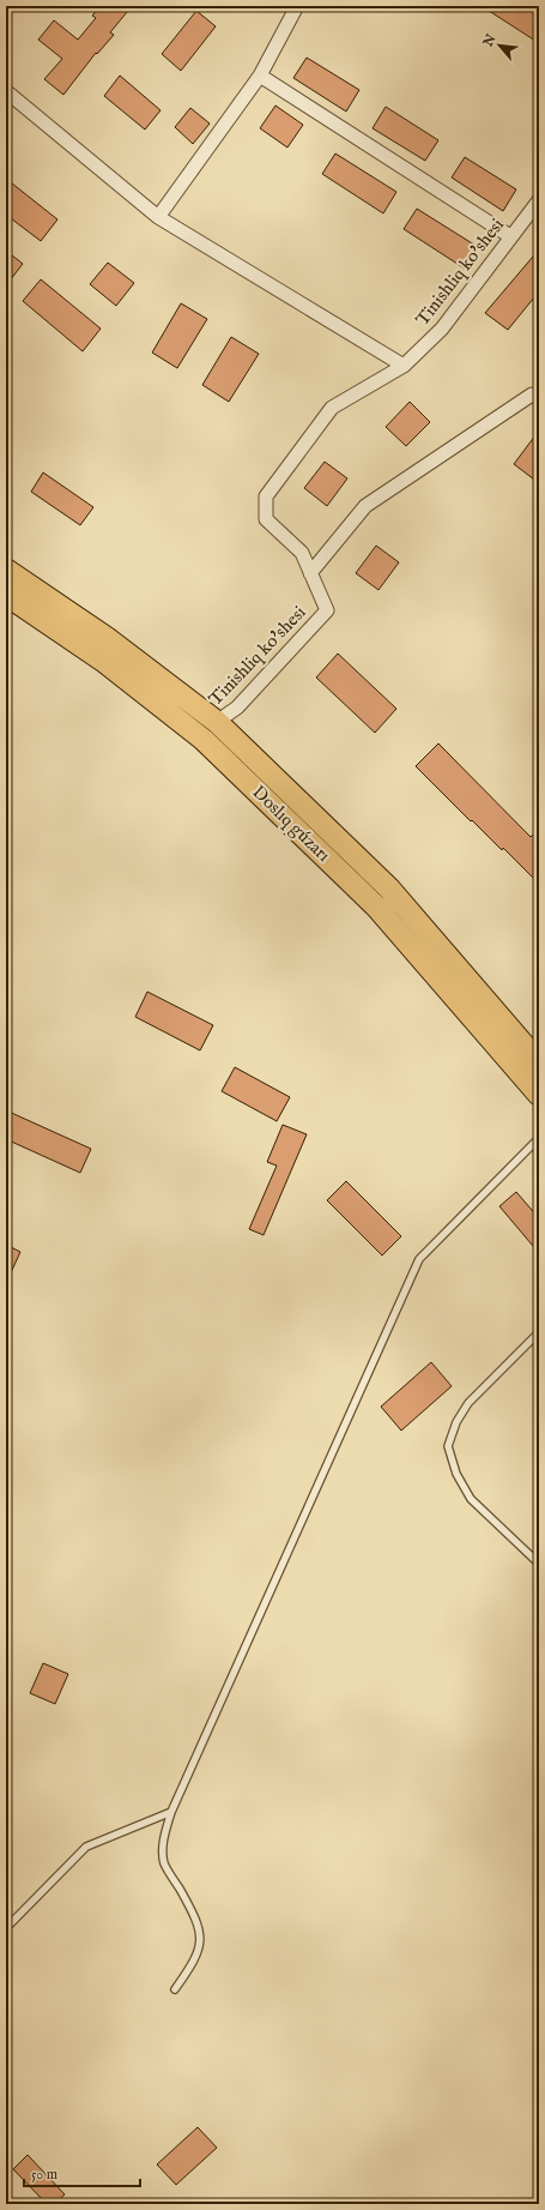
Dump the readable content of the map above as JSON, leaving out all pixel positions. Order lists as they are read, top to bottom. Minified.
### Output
{"streets":{"main road":["Doslıq gúzarı"],"street":["Tinishliq ko'shesi"]},"crossings":[["Tinishliq ko'shesi","Doslıq gúzarı"]],"scale_bar":"50 m","north":"top left"}
